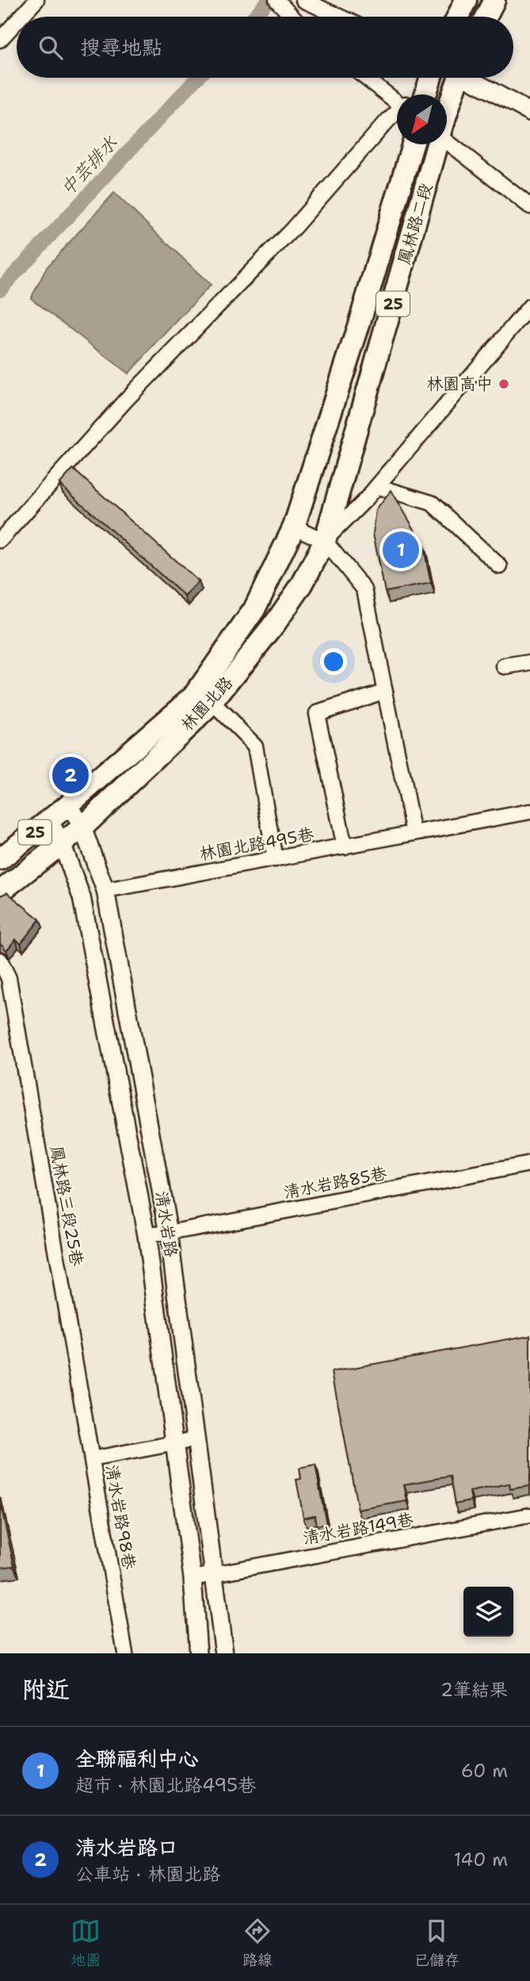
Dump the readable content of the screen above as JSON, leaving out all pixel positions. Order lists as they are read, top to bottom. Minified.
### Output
{"streets":{"main road":["鳳林路二段","25","林園北路"],"street":["林園北路495巷","清水岩路85巷","鳳林路三段25巷","清水岩路","清水岩路98巷","清水岩路149巷"]},"crossings":[["鳳林路二段","林園北路"],["25","林園北路"],["25","清水岩路"],["林園北路","清水岩路"],["林園北路495巷","清水岩路"],["清水岩路85巷","清水岩路"],["鳳林路三段25巷","清水岩路98巷"],["清水岩路","清水岩路98巷"],["清水岩路","清水岩路149巷"]],"water":["中芸排水"],"places":["林園高中"],"north":"bottom left","page":{"search":"搜尋地點","pins":["1","2"],"heading":["附近","2筆結果"],"list":[{"mark":"1","name":"全聯福利中心","note":"超市 · 林園北路495巷","value":"60 m"},{"mark":"2","name":"清水岩路口","note":"公車站 · 林園北路","value":"140 m"}],"nav":["地圖","路線","已儲存"]}}
